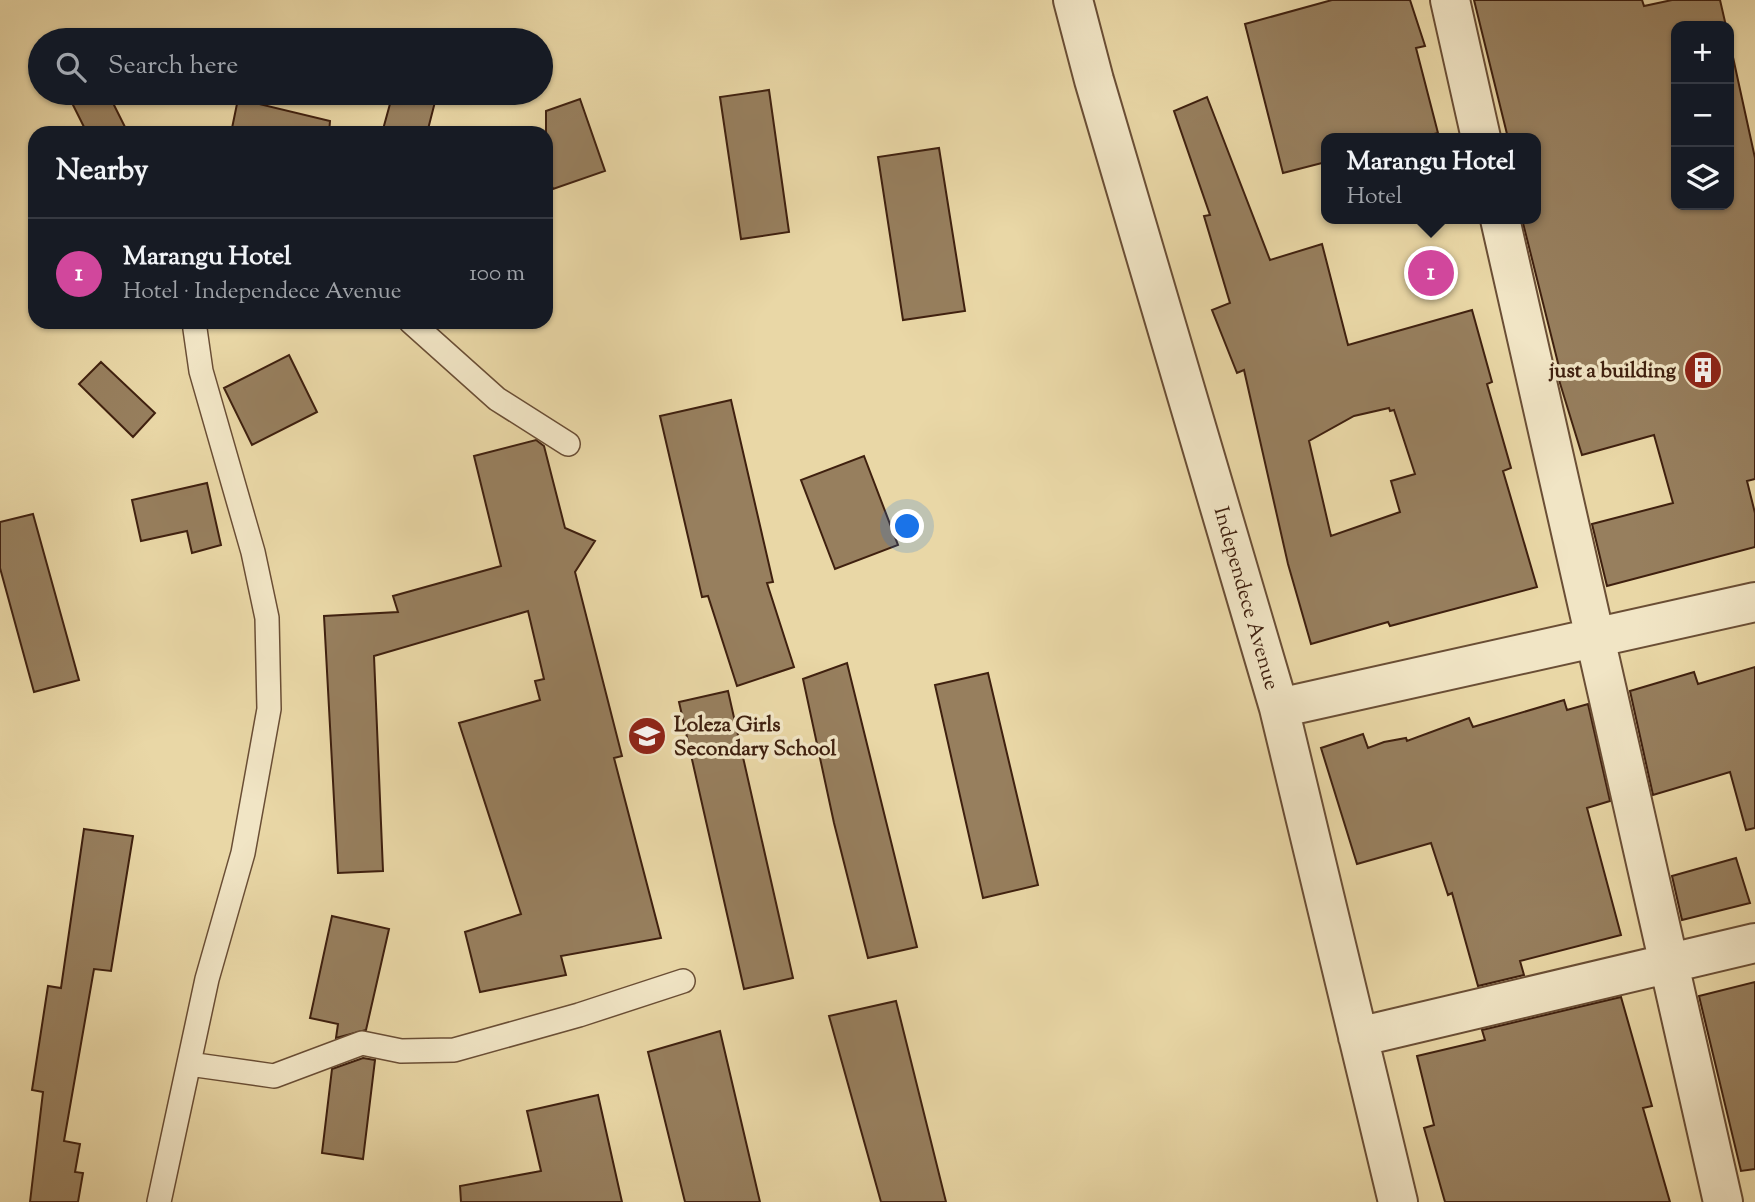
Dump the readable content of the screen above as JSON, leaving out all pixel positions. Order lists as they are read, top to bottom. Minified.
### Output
{"streets":{"street":["Independece Avenue"]},"places":{"building":["just a building"],"school or university":["Loleza Girls Secondary School"]},"page":{"map_buttons":["+","−"],"search":"Search here","heading":"Nearby","popup":["Marangu Hotel","Hotel"],"list":[{"mark":"1","name":"Marangu Hotel","note":"Hotel · Independece Avenue","value":"100 m"}],"pins":"1"}}
